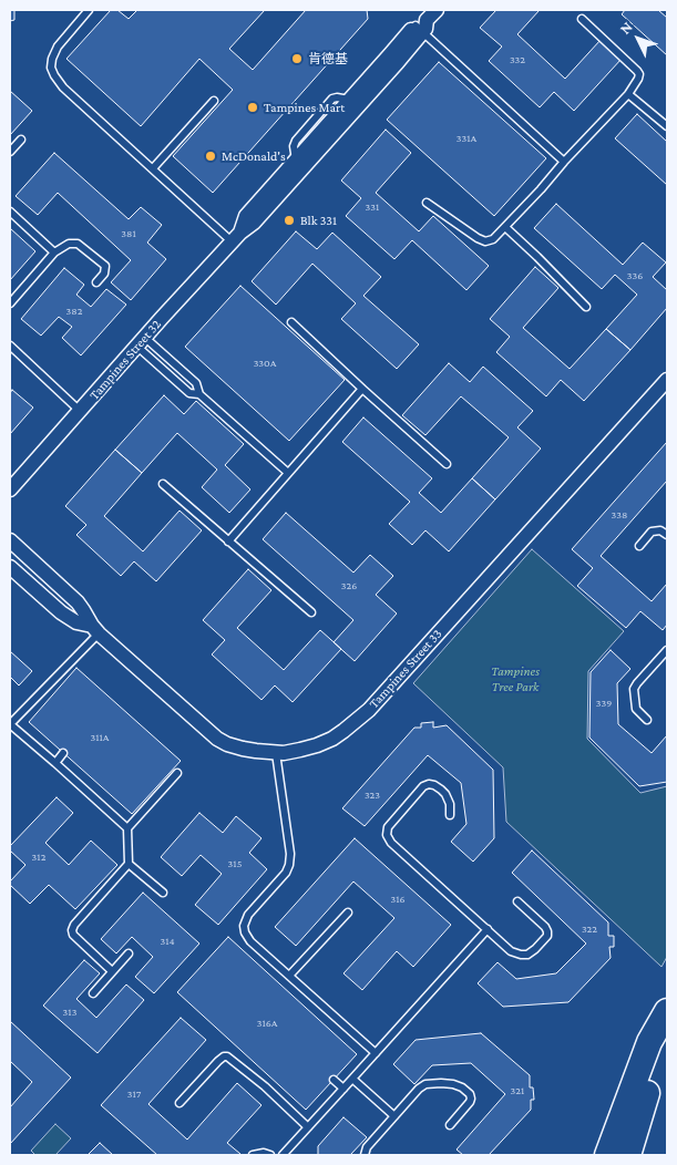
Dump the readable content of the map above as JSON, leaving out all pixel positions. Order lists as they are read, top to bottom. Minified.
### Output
{"streets":{"street":["Tampines Street 32","Tampines Street 33"]},"parks":["Tampines Tree Park"],"places":["肯德基","Tampines Mart","McDonald's","Blk 331"],"house_numbers":["332","331A","331","381","336","382","330A","338","326","339","311A","323","312","315","316","322","314","313","316A","321","317"],"north":"top left"}
